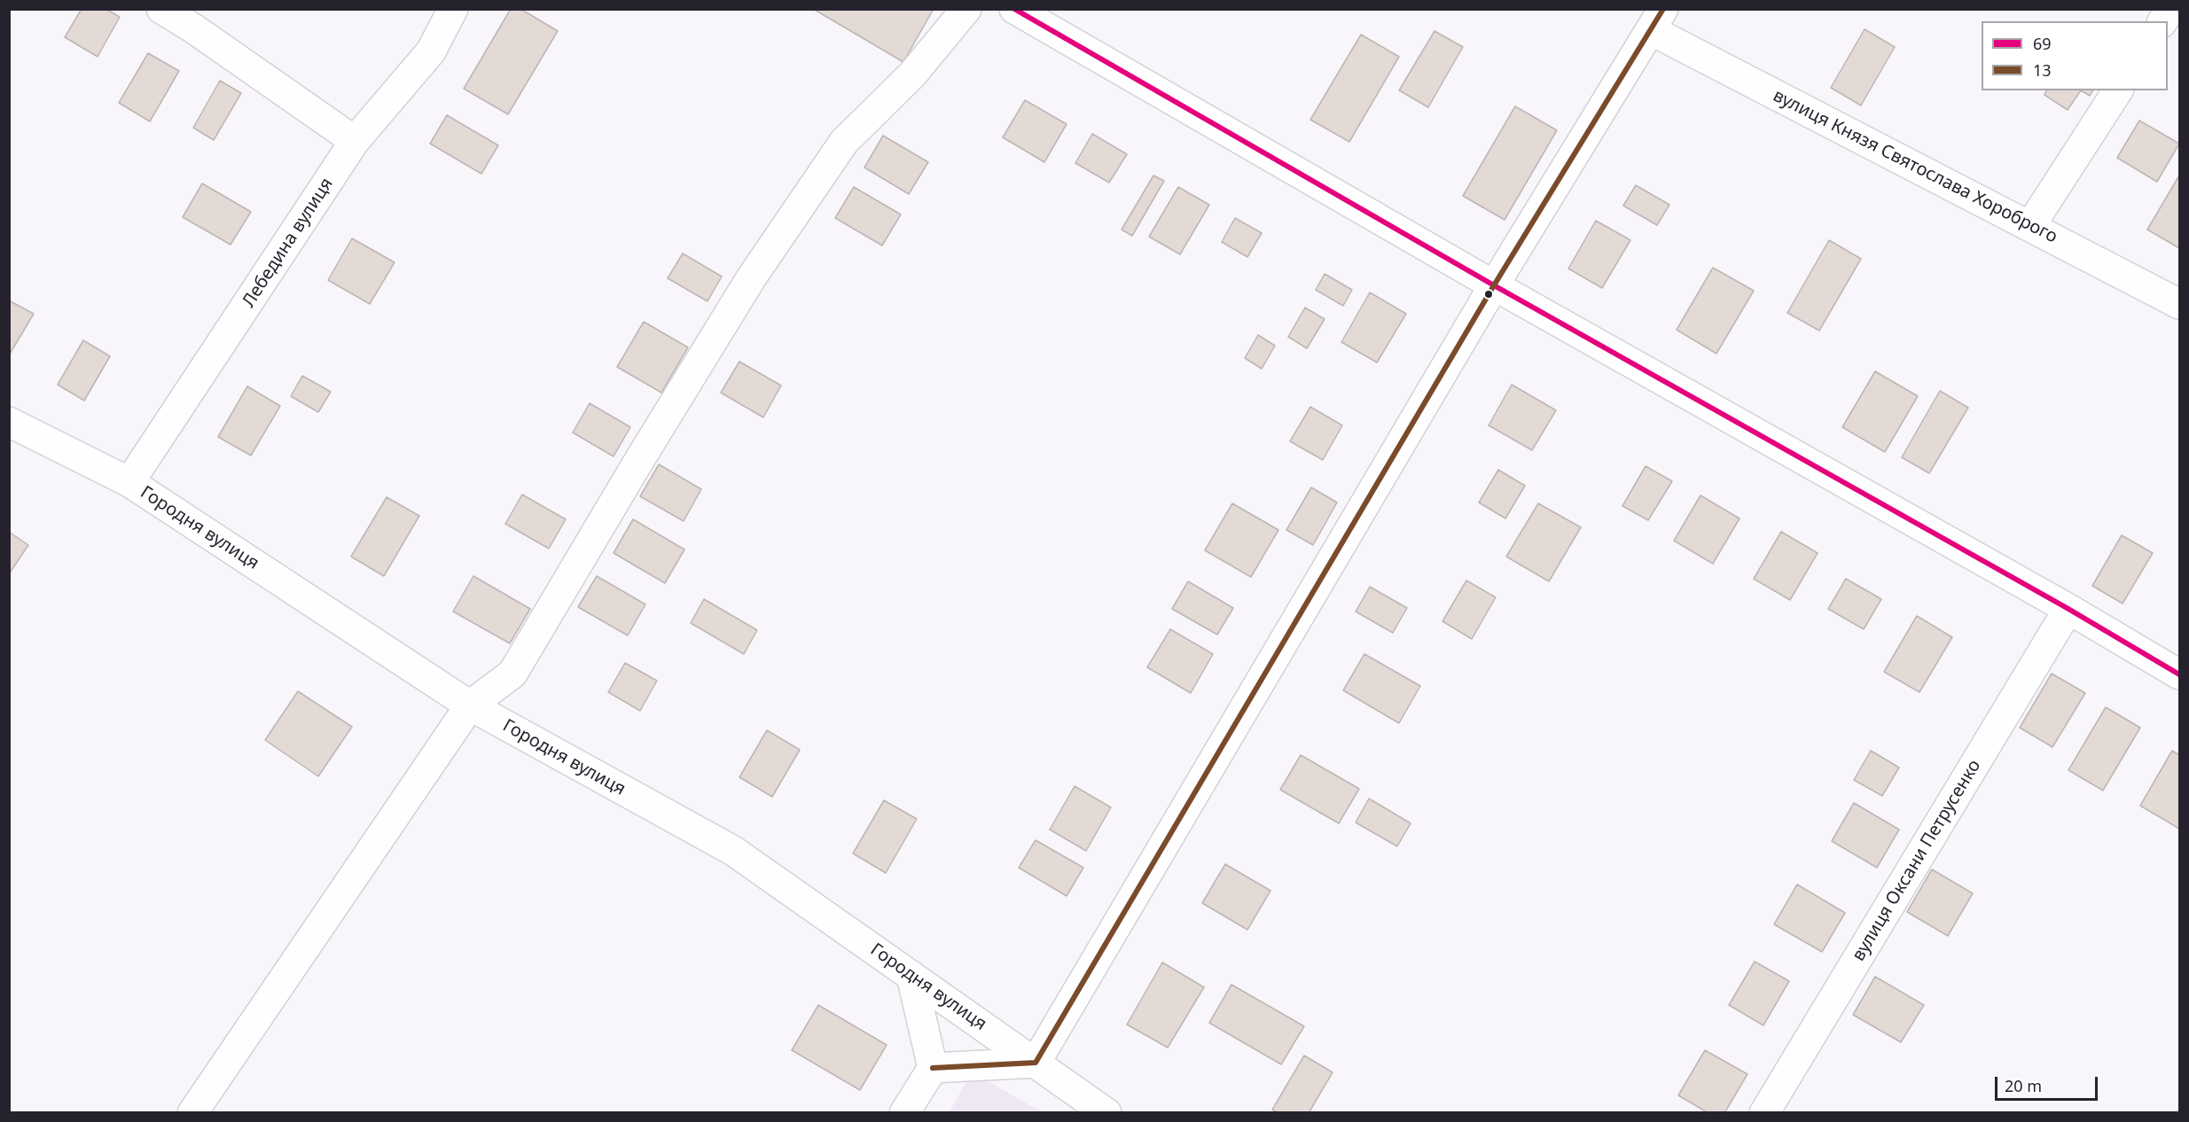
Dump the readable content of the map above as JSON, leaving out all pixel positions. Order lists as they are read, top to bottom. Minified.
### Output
{"streets":{"street":["вулиця Князя Святослава Хороброго","Лебедина вулиця","Городня вулиця","вулиця Оксани Петрусенко"]},"crossings":[["Лебедина вулиця","Городня вулиця"]],"lines":["transit line 69","transit line 13"],"legend":["69","13"],"scale_bar":"20 m"}
